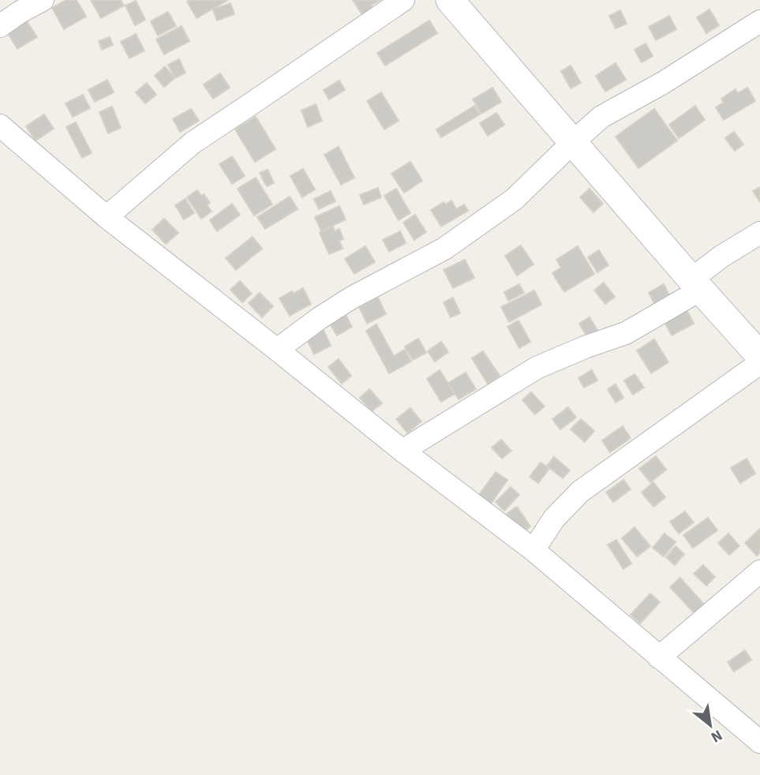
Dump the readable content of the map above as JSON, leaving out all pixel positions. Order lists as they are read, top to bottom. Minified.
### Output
{"north":"bottom right"}
